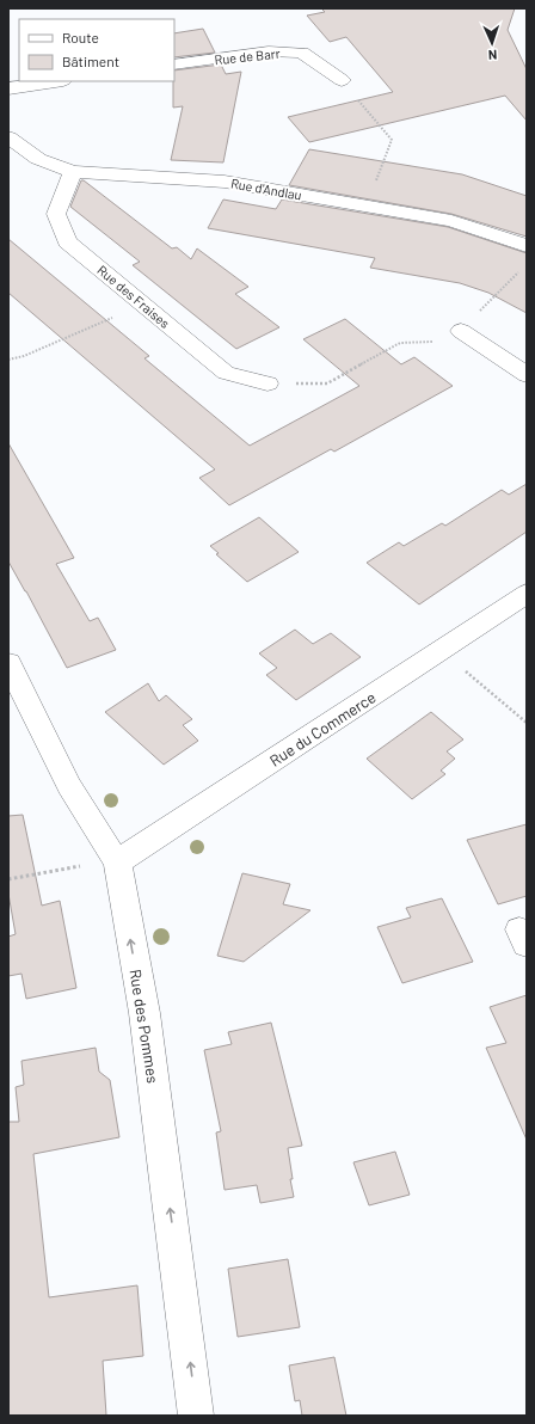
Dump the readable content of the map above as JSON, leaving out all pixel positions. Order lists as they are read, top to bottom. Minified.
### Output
{"streets":{"street":["Rue de Barr","Rue d'Andlau","Rue des Fraises","Rue du Commerce","Rue des Pommes"]},"crossings":[["Rue d'Andlau","Rue des Fraises"],["Rue du Commerce","Rue des Pommes"]],"one_way":["Rue des Pommes"],"legend":["Route","Bâtiment"],"north":"bottom"}
